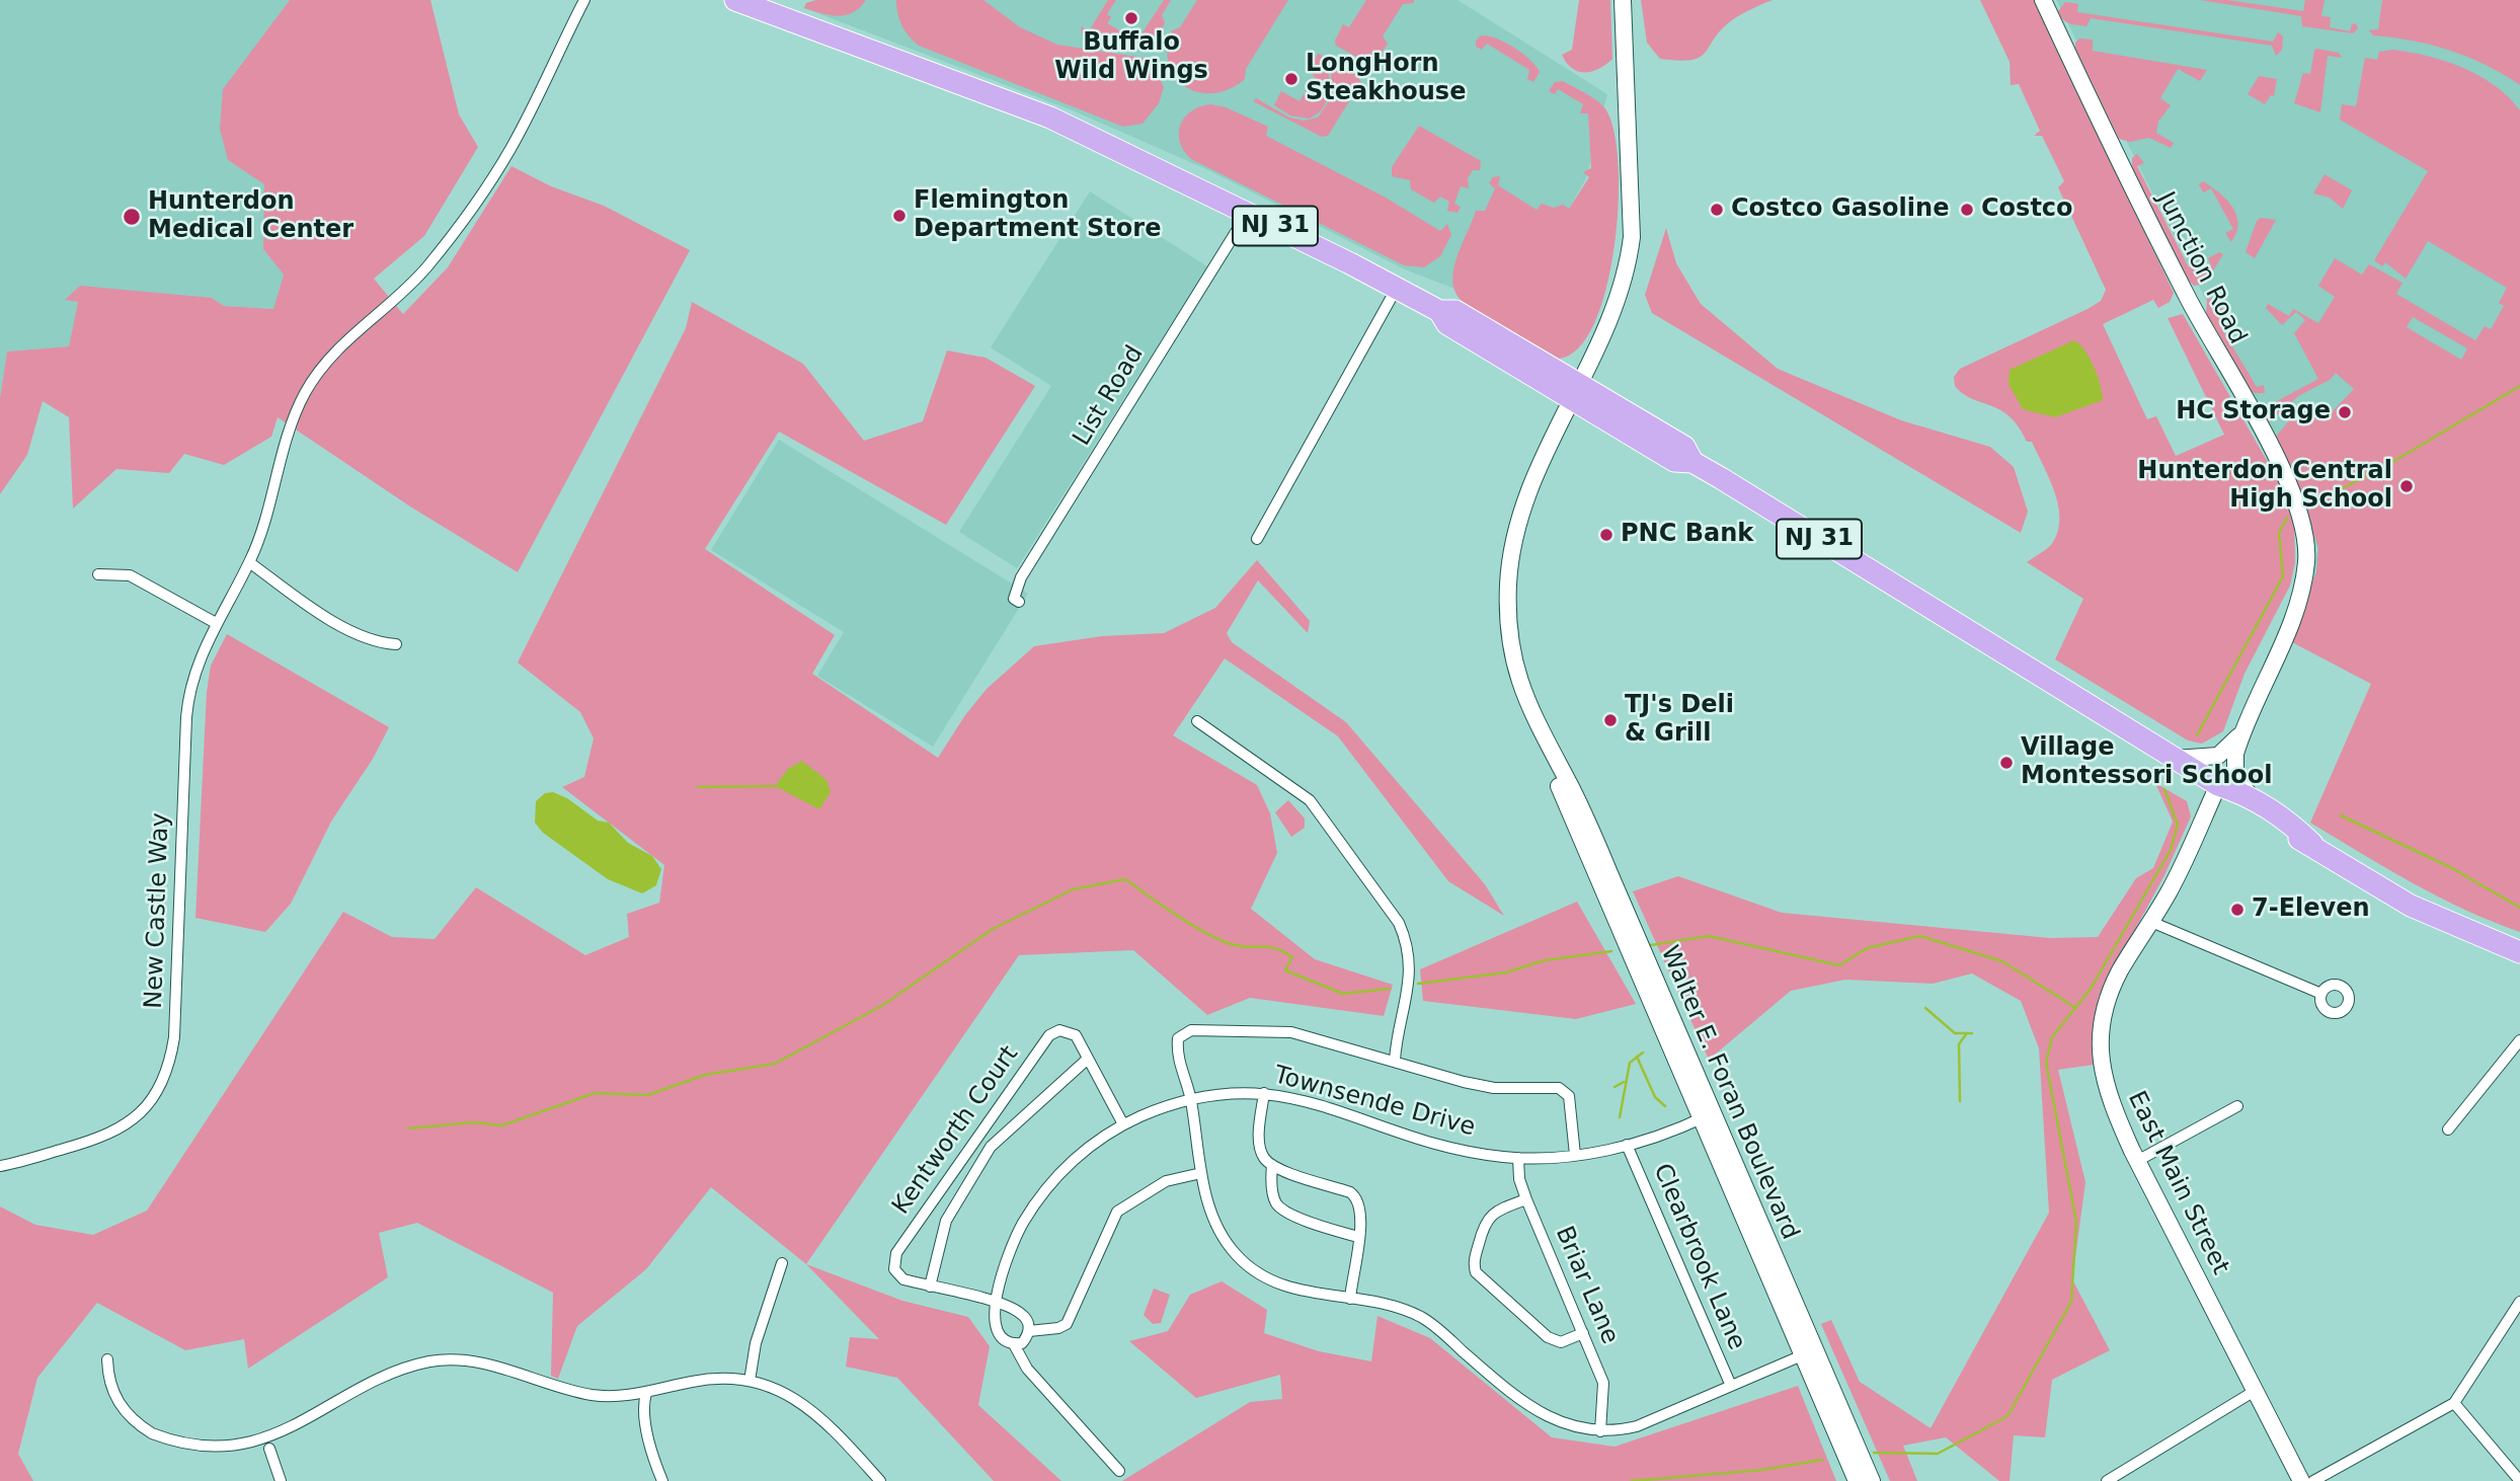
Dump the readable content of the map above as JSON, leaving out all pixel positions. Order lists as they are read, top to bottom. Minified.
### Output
{"streets":{"highway":["NJ 31"],"street":["Junction Road","List Road","New Castle Way","Walter E. Foran Boulevard","Townsende Drive","Kentworth Court","East Main Street","Clearbrook Lane","Briar Lane"]},"crossings":[["NJ 31","List Road"],["NJ 31","Walter E. Foran Boulevard"],["NJ 31","East Main Street"],["Walter E. Foran Boulevard","Townsende Drive"],["Townsende Drive","Kentworth Court"],["Townsende Drive","Clearbrook Lane"],["Townsende Drive","Briar Lane"]],"places":["Buffalo Wild Wings","LongHorn Steakhouse","Costco Gasoline","Costco","Flemington Department Store","Hunterdon Medical Center","HC Storage","Hunterdon Central High School","PNC Bank","TJ's Deli & Grill","Village Montessori School","7-Eleven"]}
